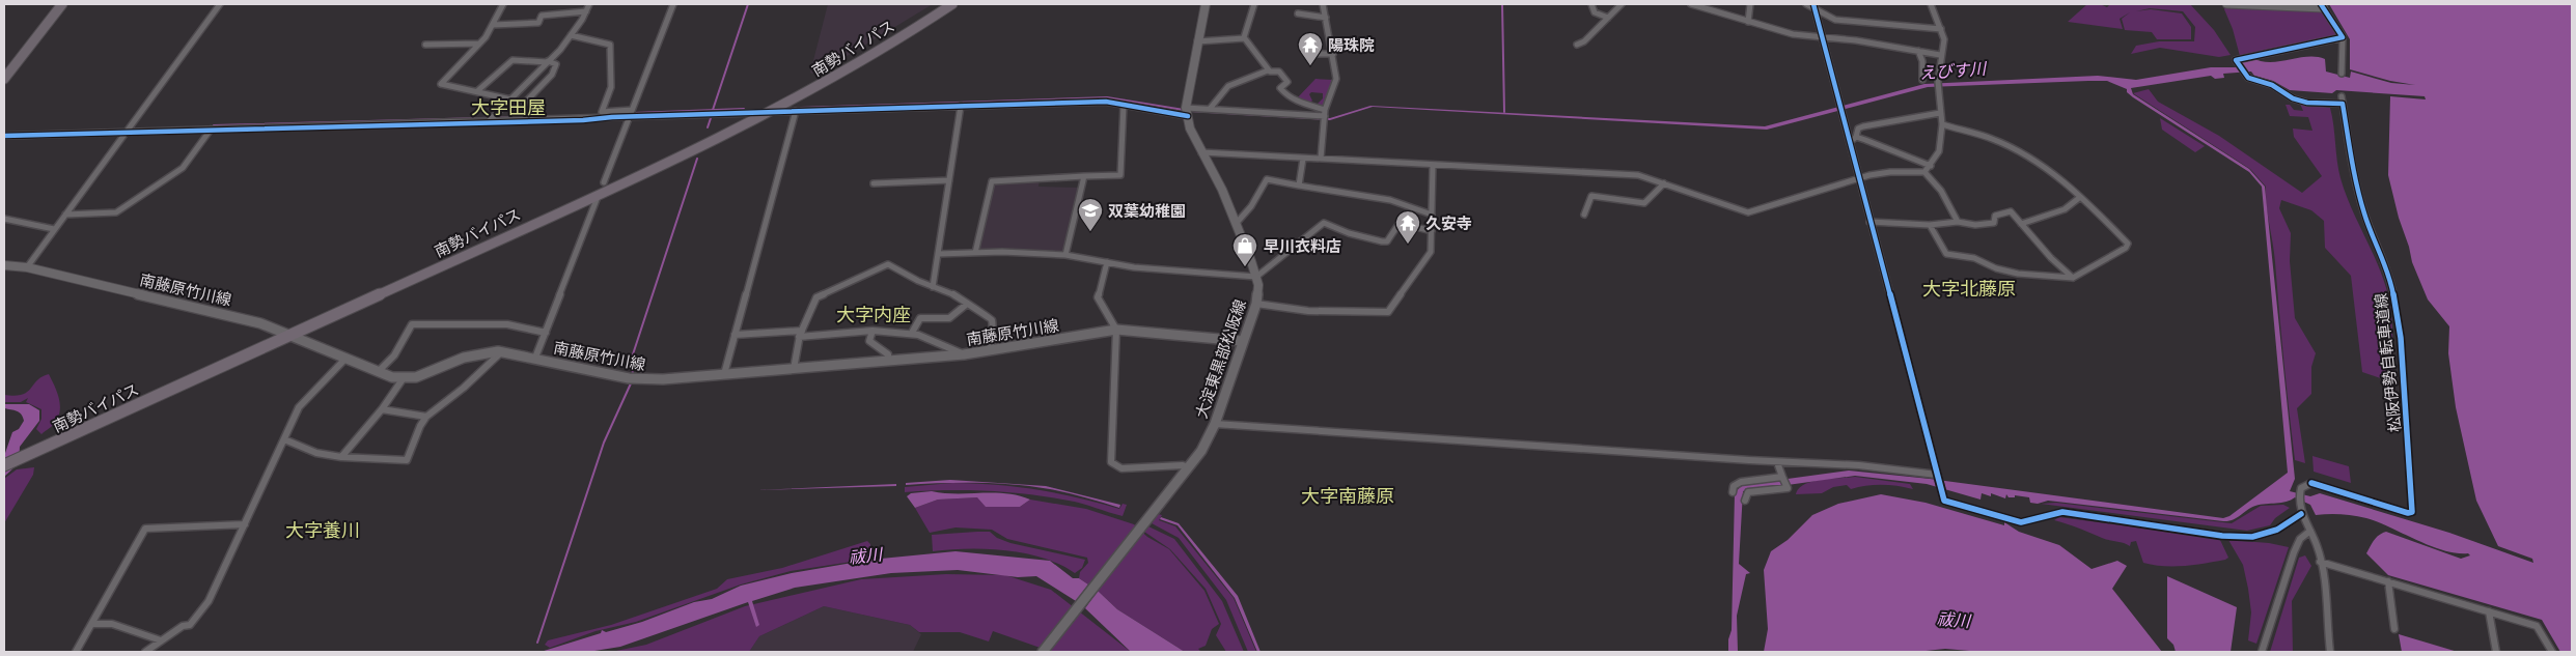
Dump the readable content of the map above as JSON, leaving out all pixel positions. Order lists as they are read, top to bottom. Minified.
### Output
{"streets":{"highway":["南勢バイパス"],"main road":["南藤原竹川線","大淀東黒部松阪線"],"street":["松阪伊勢自転車道線"]},"crossings":[["南勢バイパス","南藤原竹川線"],["南藤原竹川線","大淀東黒部松阪線"]],"districts":["大字田屋","大字北藤原","大字内座","大字南藤原","大字養川"],"water":["えびす川","祓川"],"places":{"temple":["陽珠院","久安寺"],"school or university":["双葉幼稚園"],"shop":["早川衣料店"]}}
